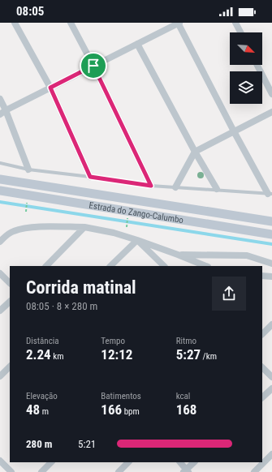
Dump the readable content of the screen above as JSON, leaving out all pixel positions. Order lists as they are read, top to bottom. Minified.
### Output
{"streets":{"main road":["Estrada do Zango-Calumbo"]},"north":"bottom right","page":{"status":"08:05","heading":["Corrida matinal","08:05 · 8 × 280 m"],"stats":[["Distância","2.24 km"],["Tempo","12:12"],["Ritmo","5:27 /km"],["Elevação","48 m"],["Batimentos","166 bpm"],["kcal","168"]],"list":[{"name":"280 m","note":"5:21"}]}}
